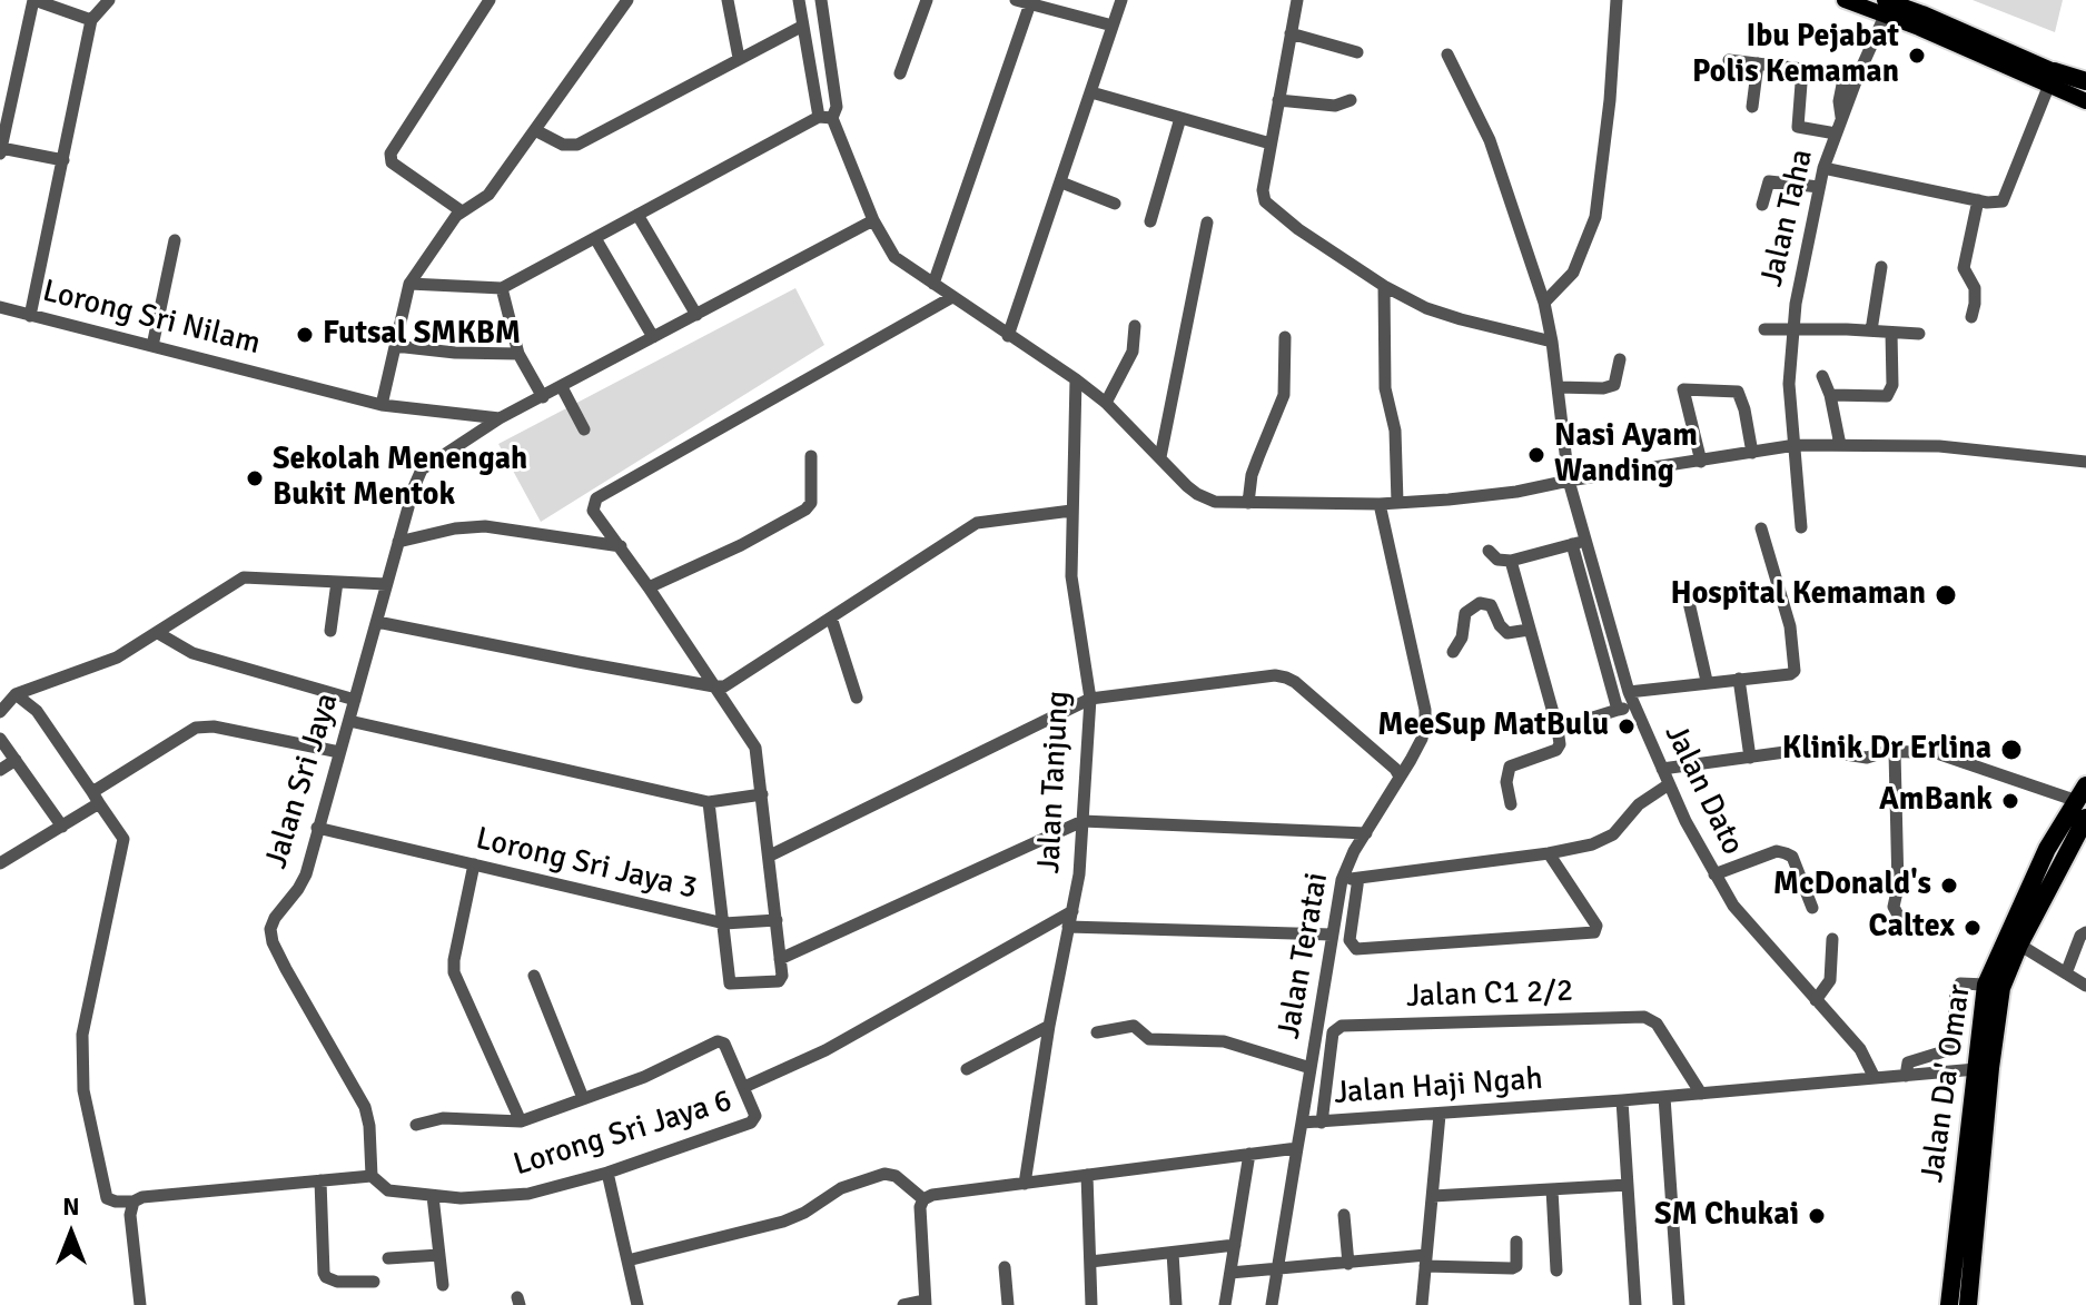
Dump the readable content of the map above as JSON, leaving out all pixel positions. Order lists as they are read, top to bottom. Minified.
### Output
{"streets":{"highway":["Jalan Da' Omar"],"street":["Jalan Taha","Lorong Sri Nilam","Jalan Sri Jaya","Jalan Tanjung","Jalan Dato","Lorong Sri Jaya 3","Jalan Teratai","Jalan C1 2/2","Jalan Haji Ngah","Lorong Sri Jaya 6"]},"crossings":[["Lorong Sri Nilam","Jalan Sri Jaya"],["Jalan Sri Jaya","Lorong Sri Jaya 3"],["Jalan Sri Jaya","Lorong Sri Jaya 6"],["Jalan Dato","Jalan Haji Ngah"],["Jalan Teratai","Jalan Haji Ngah"],["Jalan C1 2/2","Jalan Haji Ngah"],["Jalan Da' Omar","Jalan Haji Ngah"]],"places":["Ibu Pejabat Polis Kemaman","Futsal SMKBM","Nasi Ayam Wanding","Sekolah Menengah Bukit Mentok","Hospital Kemaman","MeeSup MatBulu","Klinik Dr Erlina","AmBank","McDonald's","Caltex","SM Chukai"],"north":"top"}
